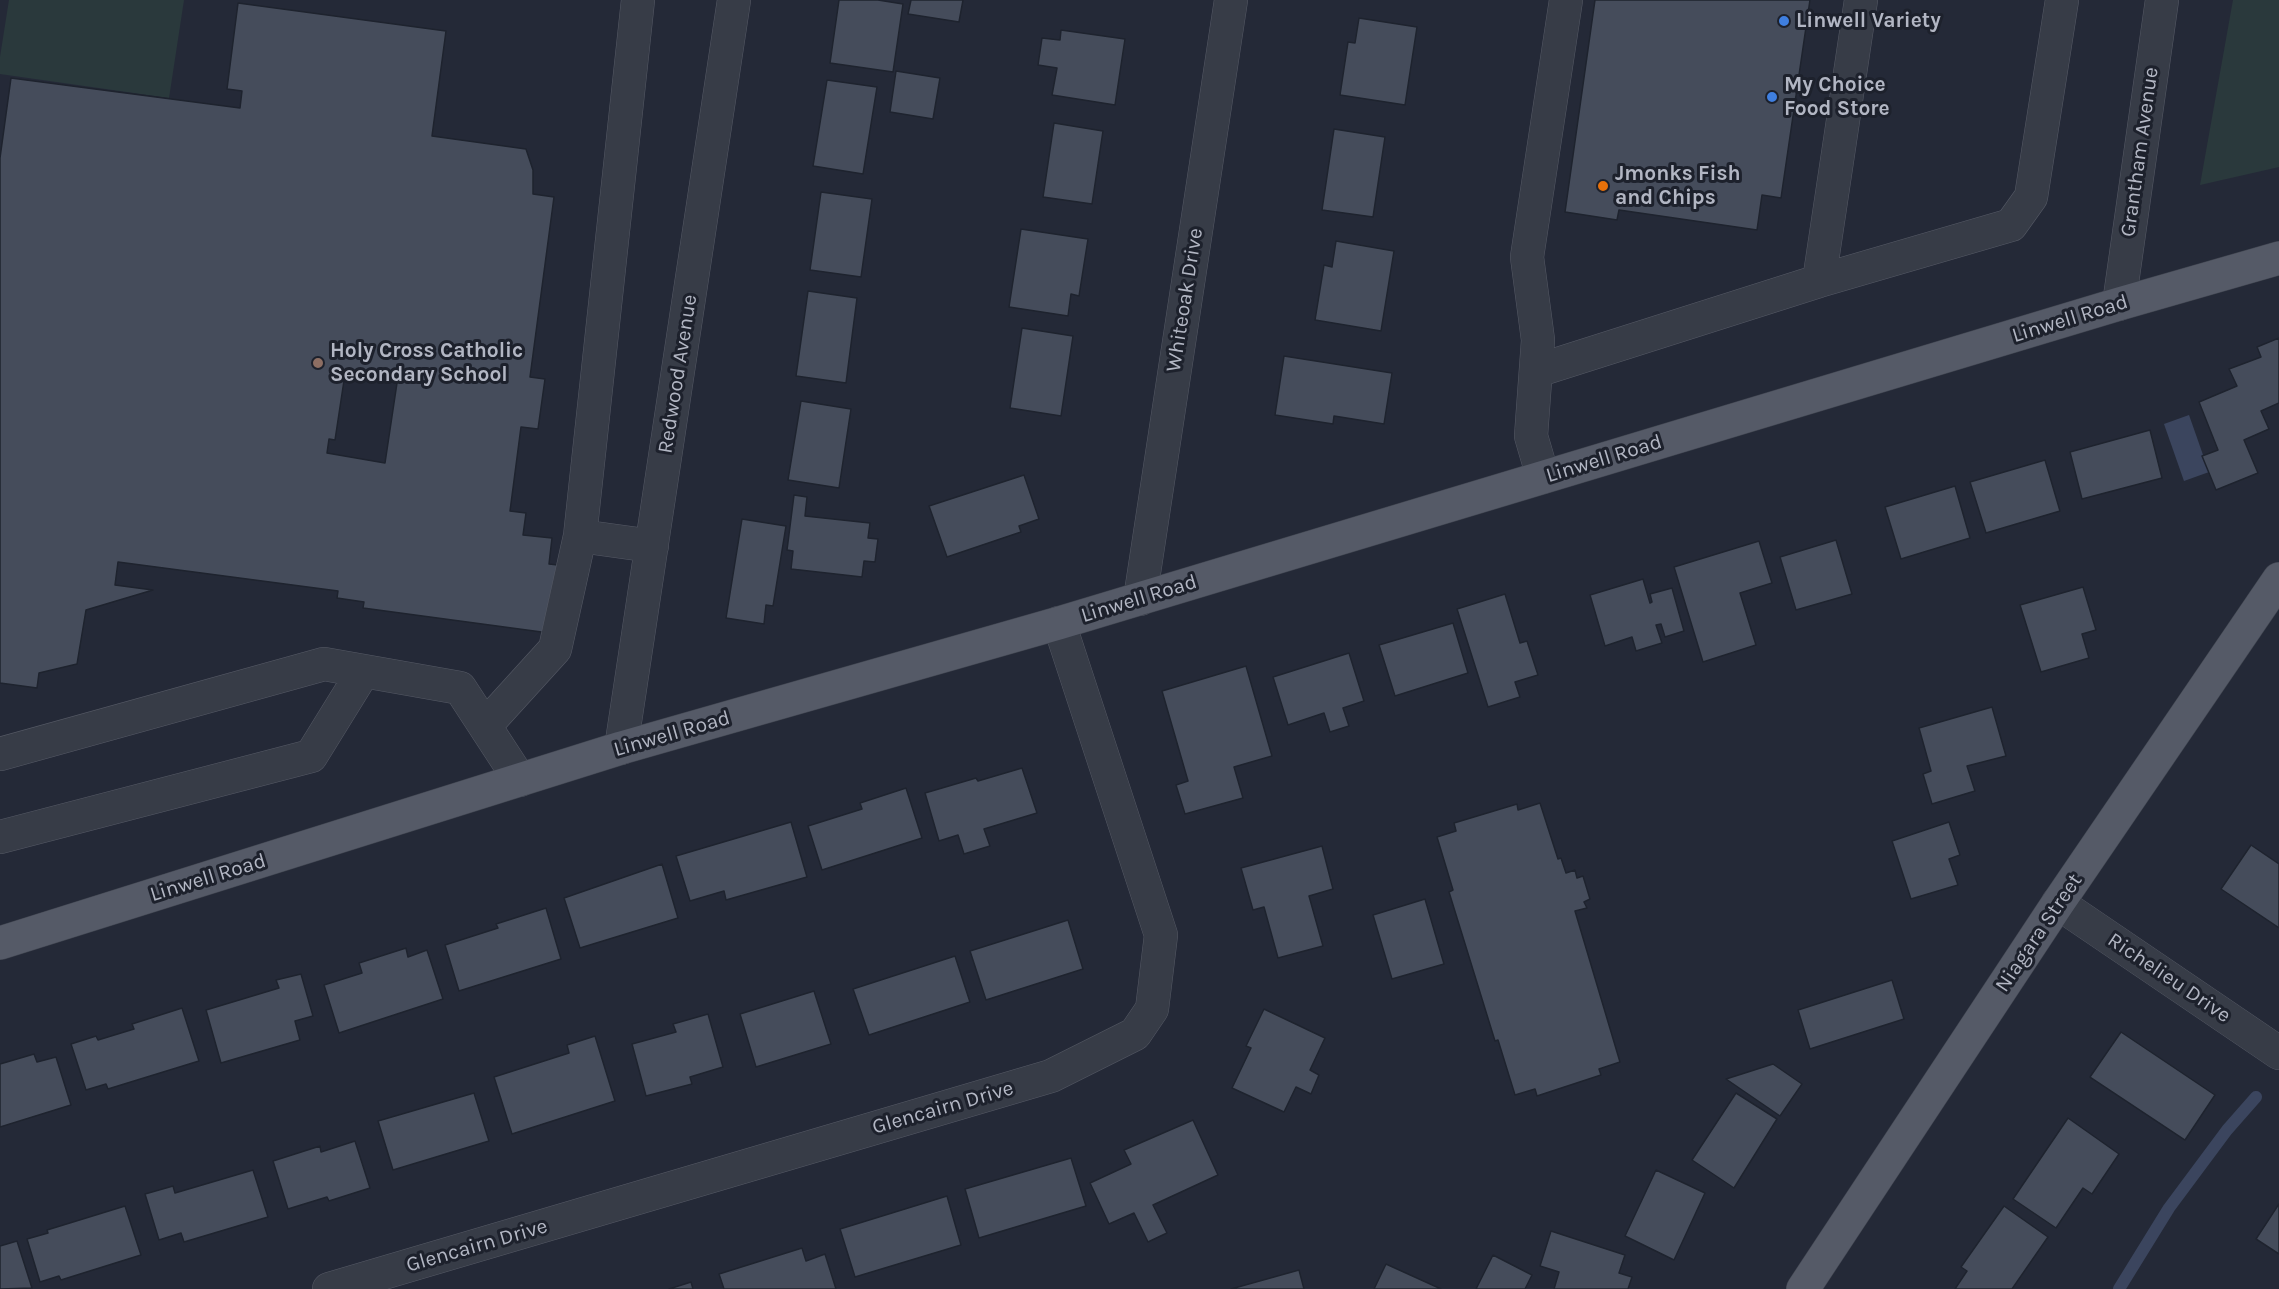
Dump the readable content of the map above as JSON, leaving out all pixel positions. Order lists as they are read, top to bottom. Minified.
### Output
{"streets":{"main road":["Linwell Road","Niagara Street"],"street":["Grantham Avenue","Whiteoak Drive","Redwood Avenue","Richelieu Drive","Glencairn Drive"]},"crossings":[["Grantham Avenue","Linwell Road"],["Whiteoak Drive","Linwell Road"],["Linwell Road","Redwood Avenue"],["Linwell Road","Glencairn Drive"],["Niagara Street","Richelieu Drive"]],"places":["Linwell Variety","My Choice Food Store","Jmonks Fish and Chips","Holy Cross Catholic Secondary School"]}
